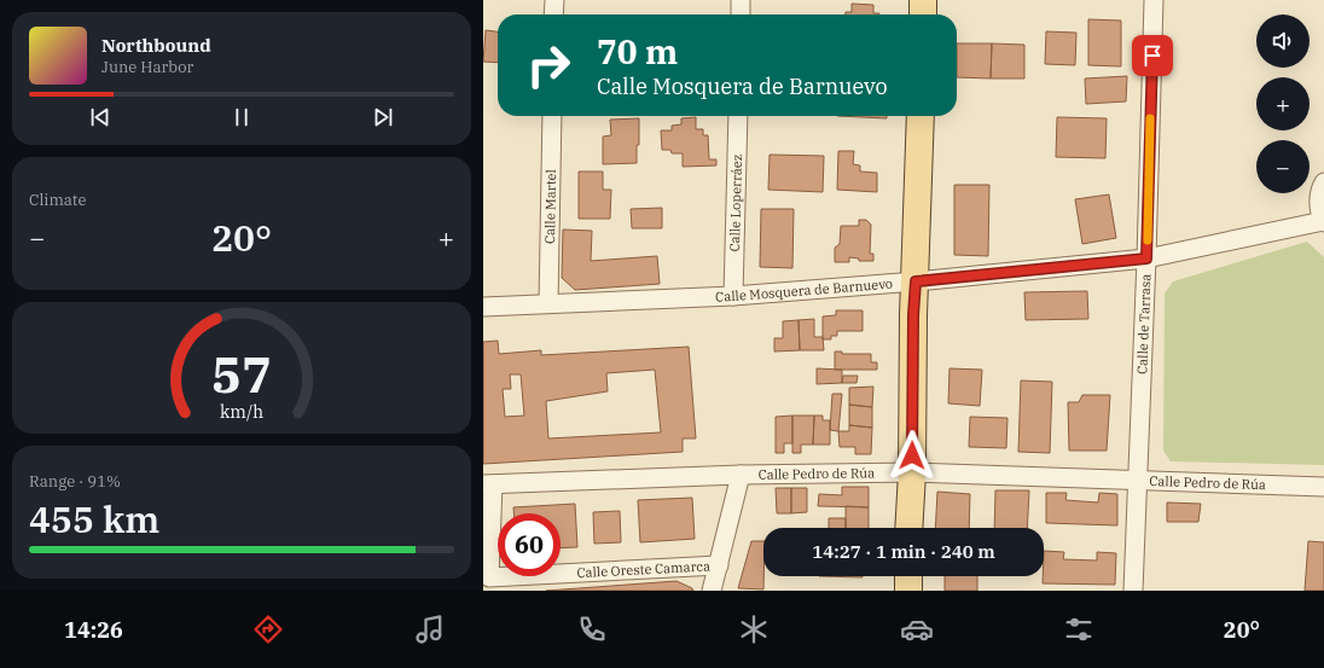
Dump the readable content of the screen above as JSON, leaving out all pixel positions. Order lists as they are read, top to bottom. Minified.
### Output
{"streets":{"street":["Calle Loperráez","Calle Martel","Calle Mosquera de Barnuevo","Calle de Tarrasa","Calle Pedro de Rúa","Calle Oreste Camarca"]},"crossings":[["Calle Loperráez","Calle Mosquera de Barnuevo"],["Calle Martel","Calle Mosquera de Barnuevo"],["Calle Mosquera de Barnuevo","Calle de Tarrasa"],["Calle de Tarrasa","Calle Pedro de Rúa"],["Calle Pedro de Rúa","Calle Oreste Camarca"]],"page":{"map_buttons":["+","−"],"turn":["70 m","Calle Mosquera de Barnuevo"],"song":["Northbound","June Harbor"],"tile":["Climate",["Range · 91%","455 km"]],"heat":["−","20°","+"],"limit":"60","trip":"14:27 · 1 min · 240 m","tabs":["14:26","20°"],"gauge":["57","km/h"]}}
